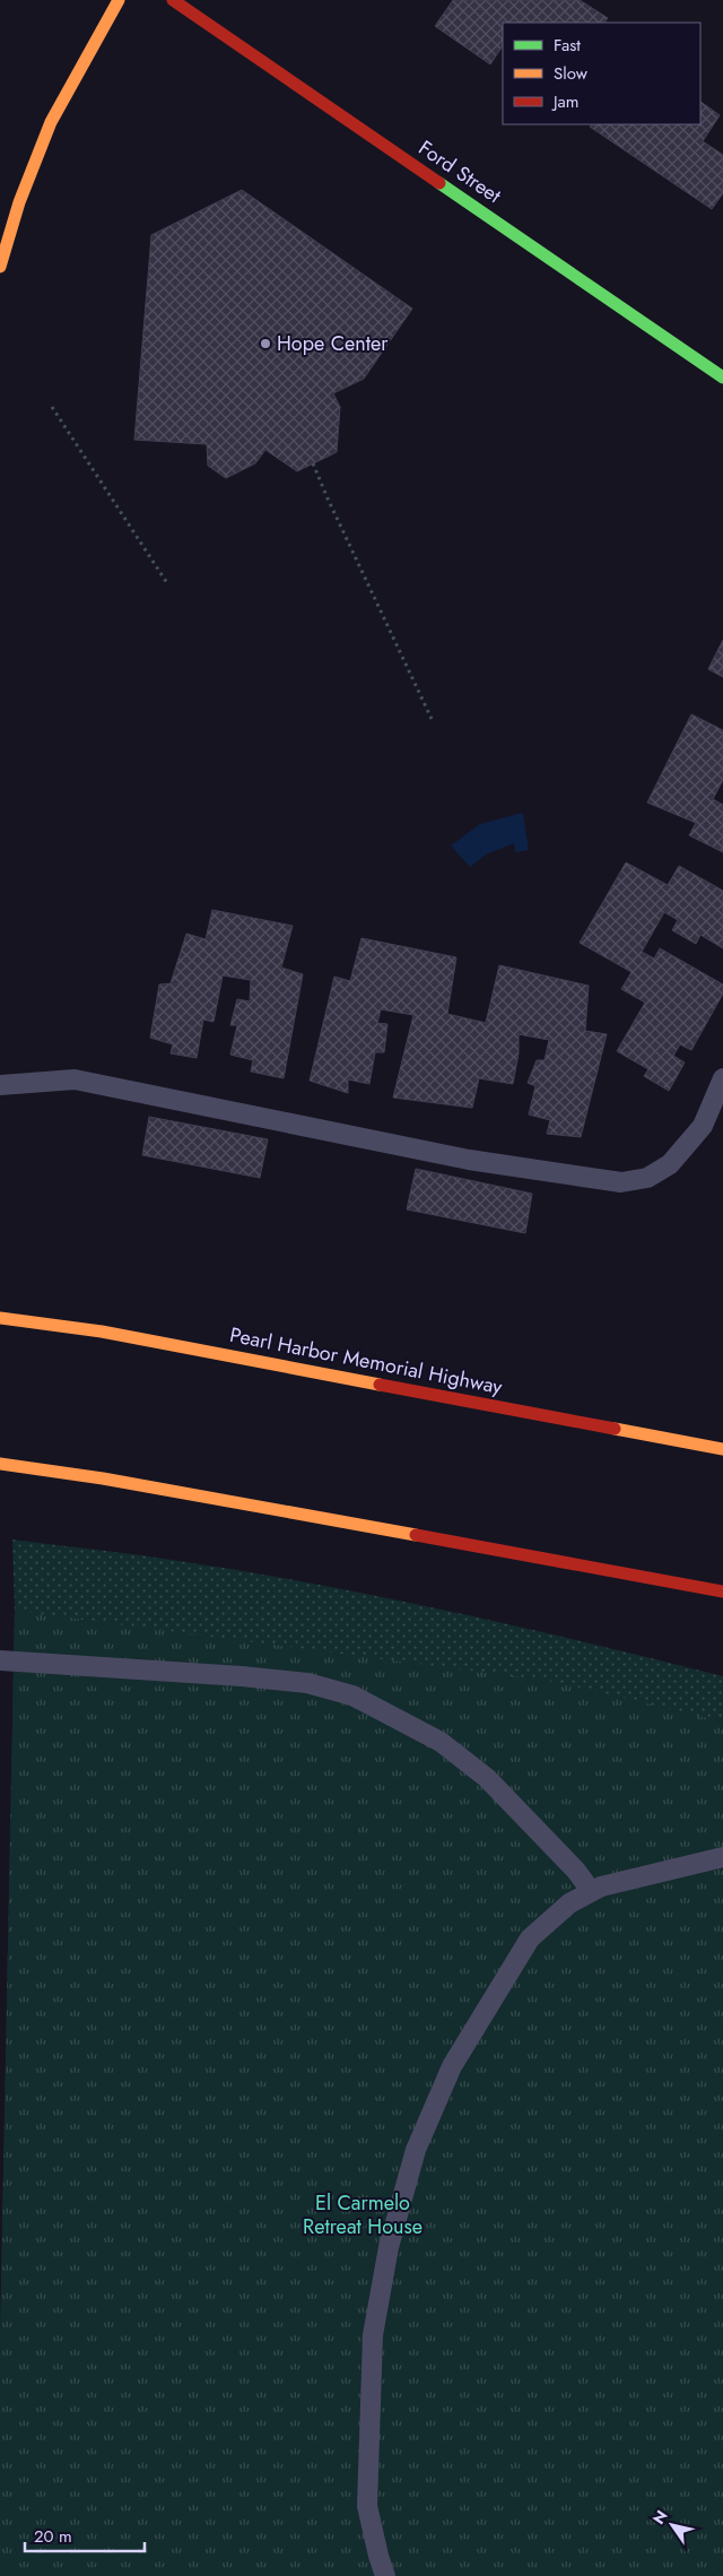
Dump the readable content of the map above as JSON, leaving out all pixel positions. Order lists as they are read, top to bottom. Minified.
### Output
{"streets":{"main road":["Ford Street","Pearl Harbor Memorial Highway"]},"parks":["El Carmelo Retreat House"],"places":["Hope Center"],"legend":["Fast","Slow","Jam"],"scale_bar":"20 m","north":"top left"}
